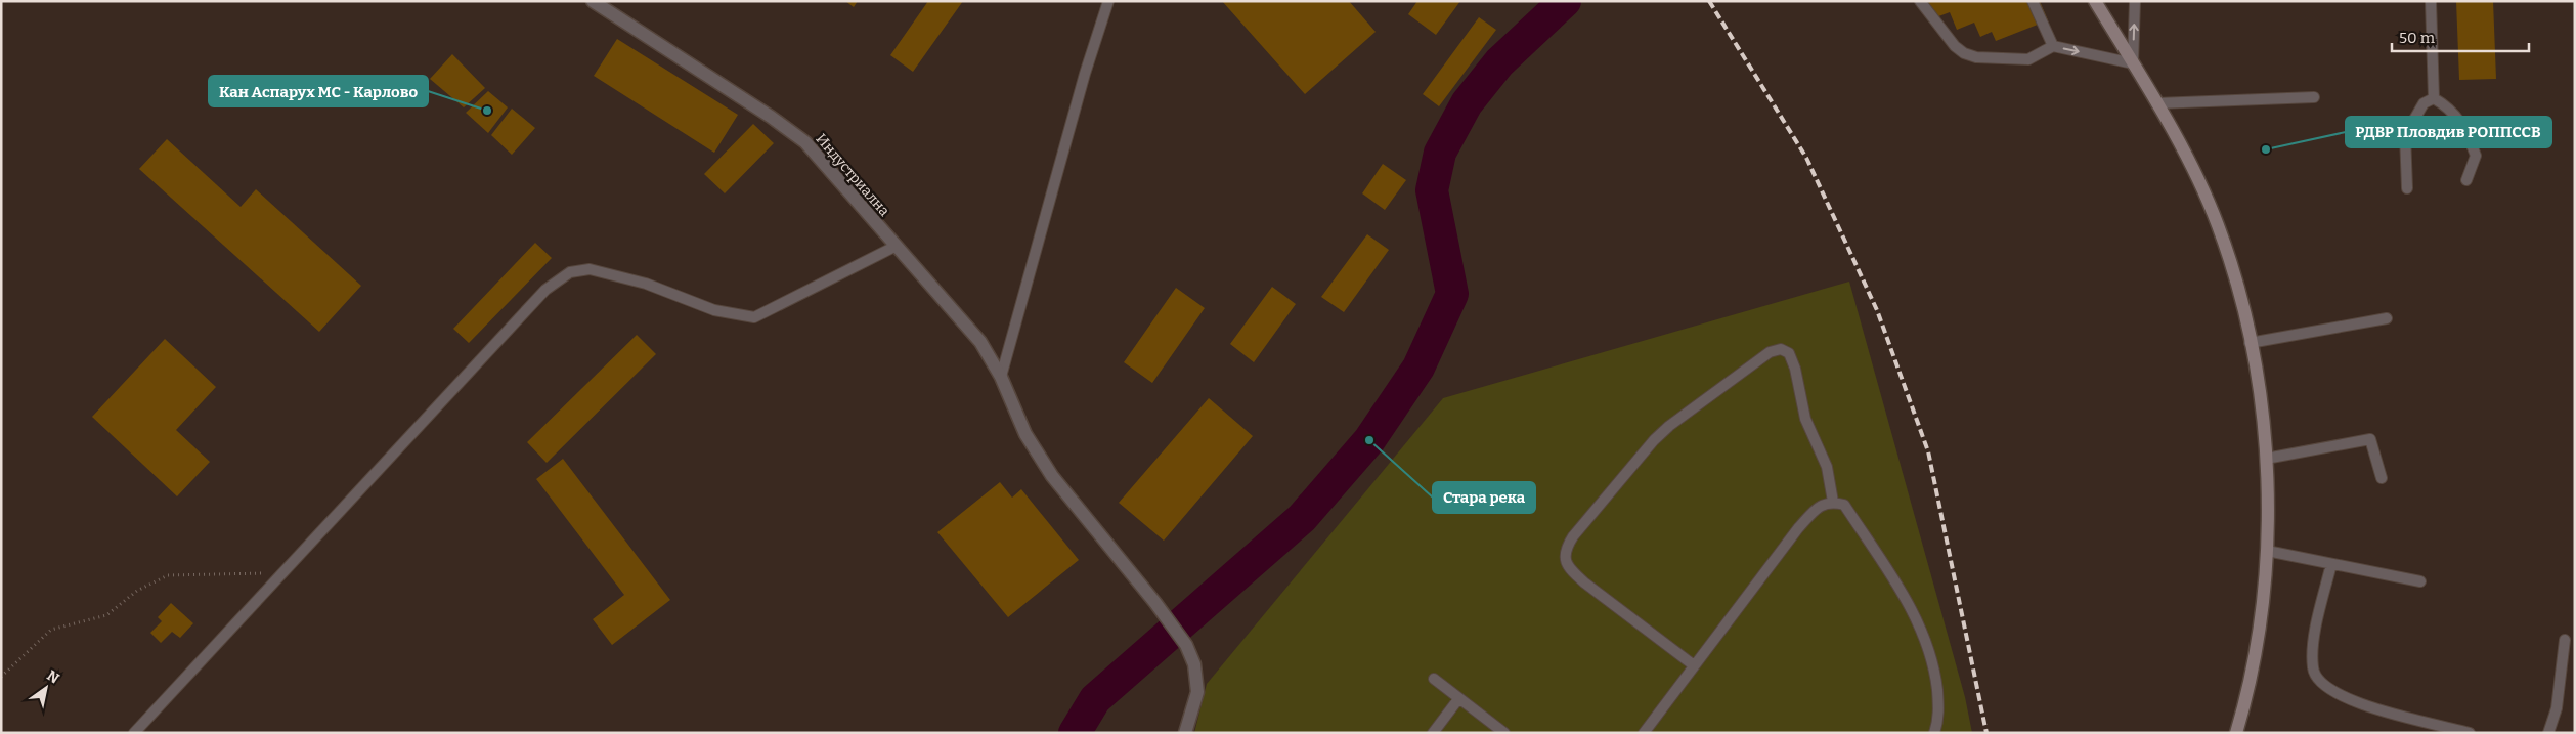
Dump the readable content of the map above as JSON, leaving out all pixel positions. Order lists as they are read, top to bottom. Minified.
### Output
{"streets":{"street":["Индустриална"]},"places":["Кан Аспарух МС - Карлово","РДВР Пловдив РОППССВ","Стара река"],"scale_bar":"50 m","north":"top right"}
